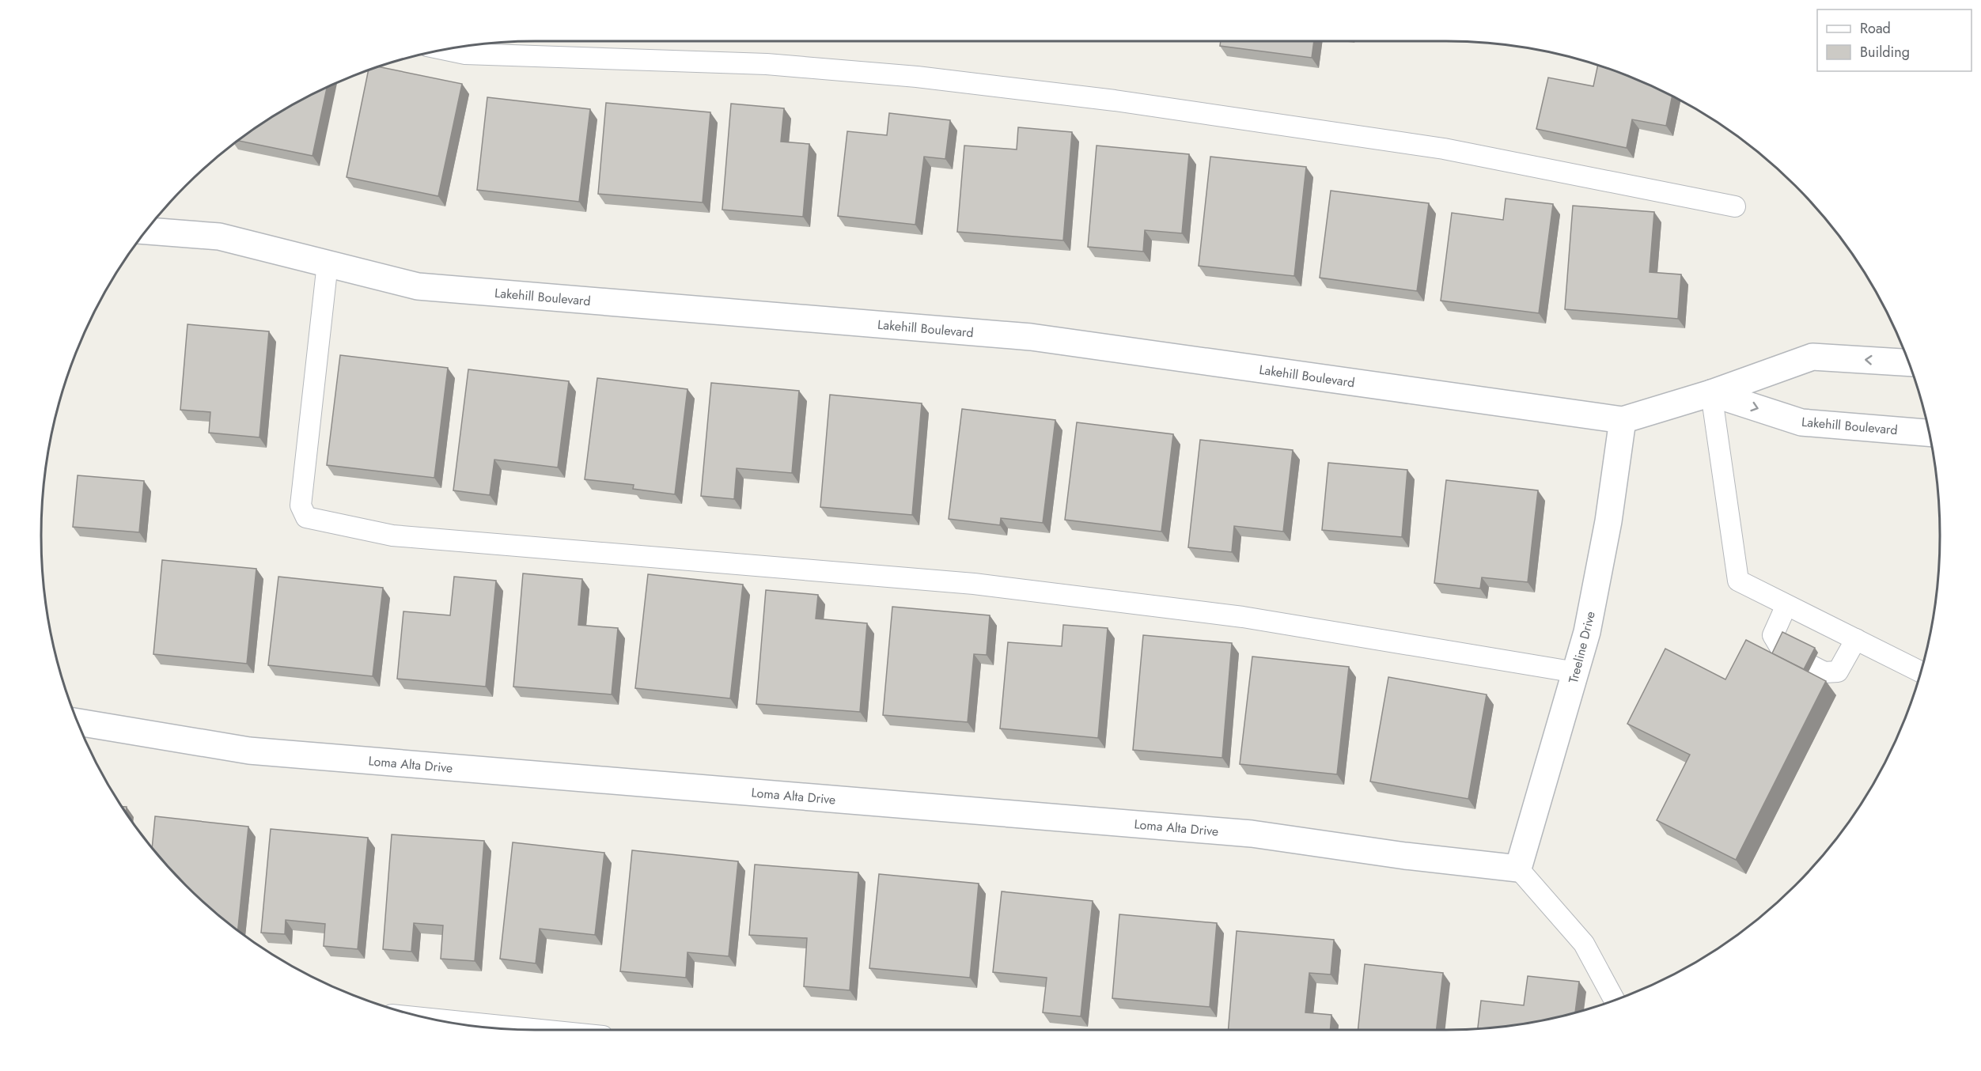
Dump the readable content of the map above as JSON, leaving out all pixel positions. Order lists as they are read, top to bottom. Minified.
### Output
{"streets":{"street":["Lakehill Boulevard","Treeline Drive","Loma Alta Drive"]},"crossings":[["Lakehill Boulevard","Treeline Drive"],["Treeline Drive","Loma Alta Drive"]],"legend":["Road","Building"]}
